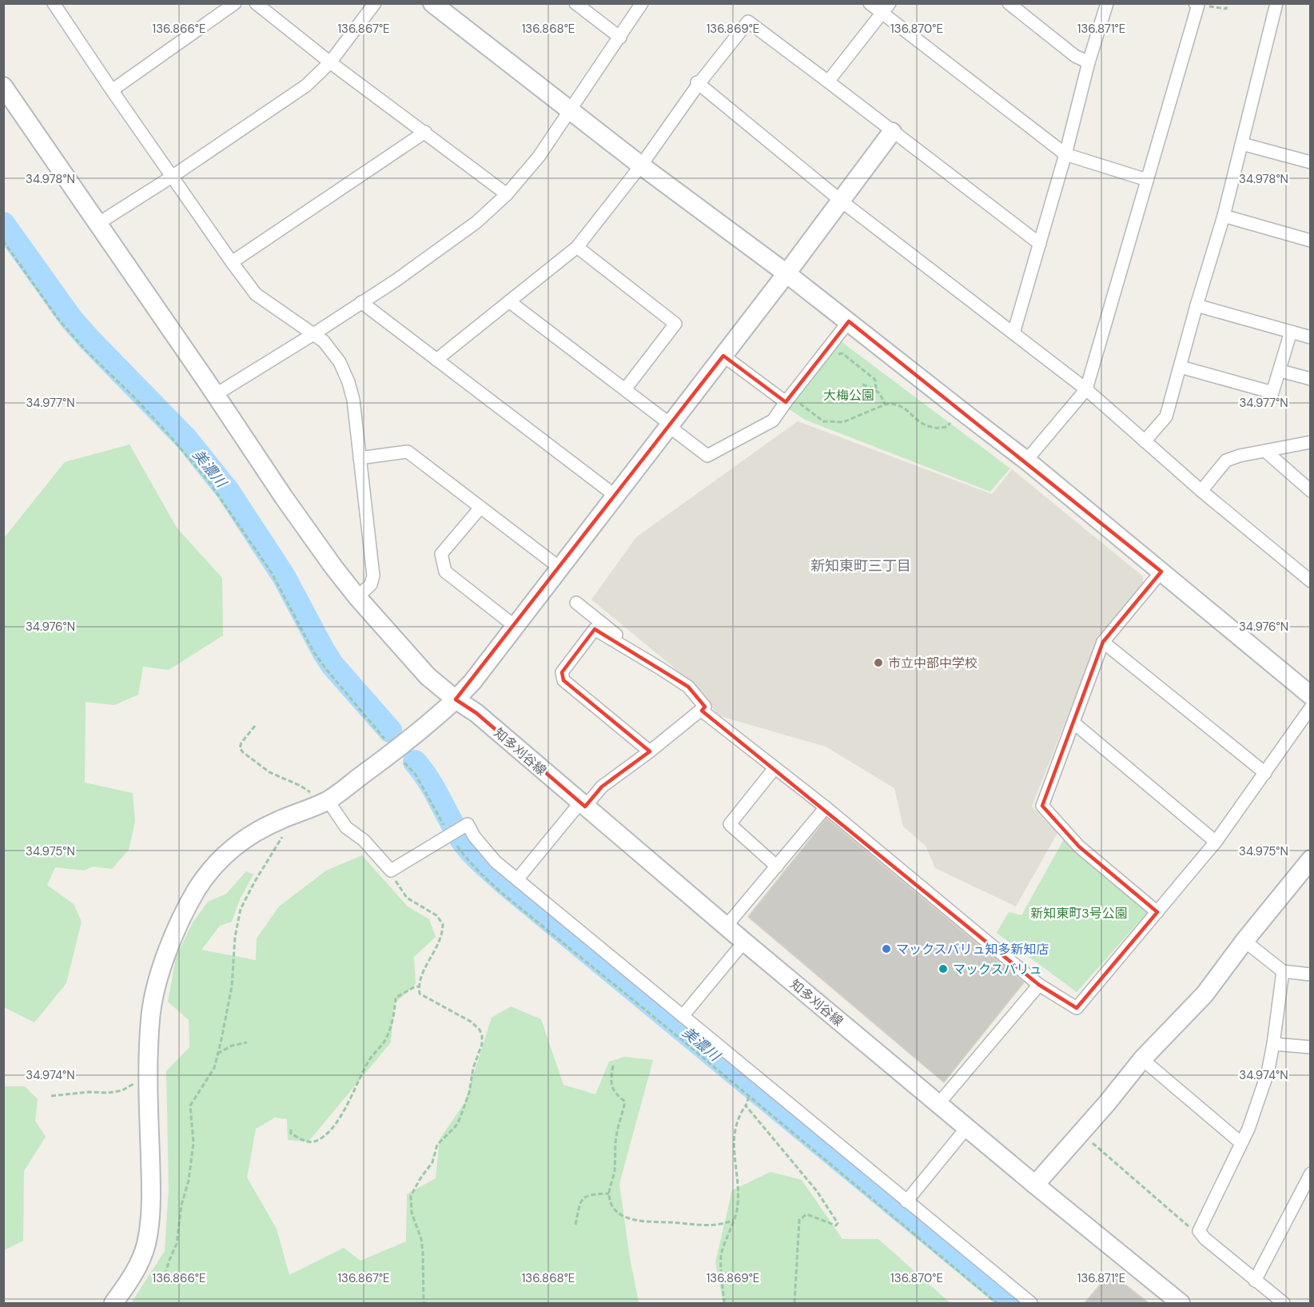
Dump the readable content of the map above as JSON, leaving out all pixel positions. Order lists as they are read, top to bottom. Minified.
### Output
{"streets":{"street":["知多刈谷線"]},"districts":["新知東町三丁目"],"water":["美濃川"],"parks":["大梅公園","新知東町3号公園"],"places":["市立中部中学校","マックスバリュ知多新知店","マックスバリュ"],"coordinates":["136.866°E","136.867°E","136.868°E","136.869°E","136.870°E","136.871°E","34.978°N","34.977°N","34.976°N","34.975°N","34.974°N"]}
